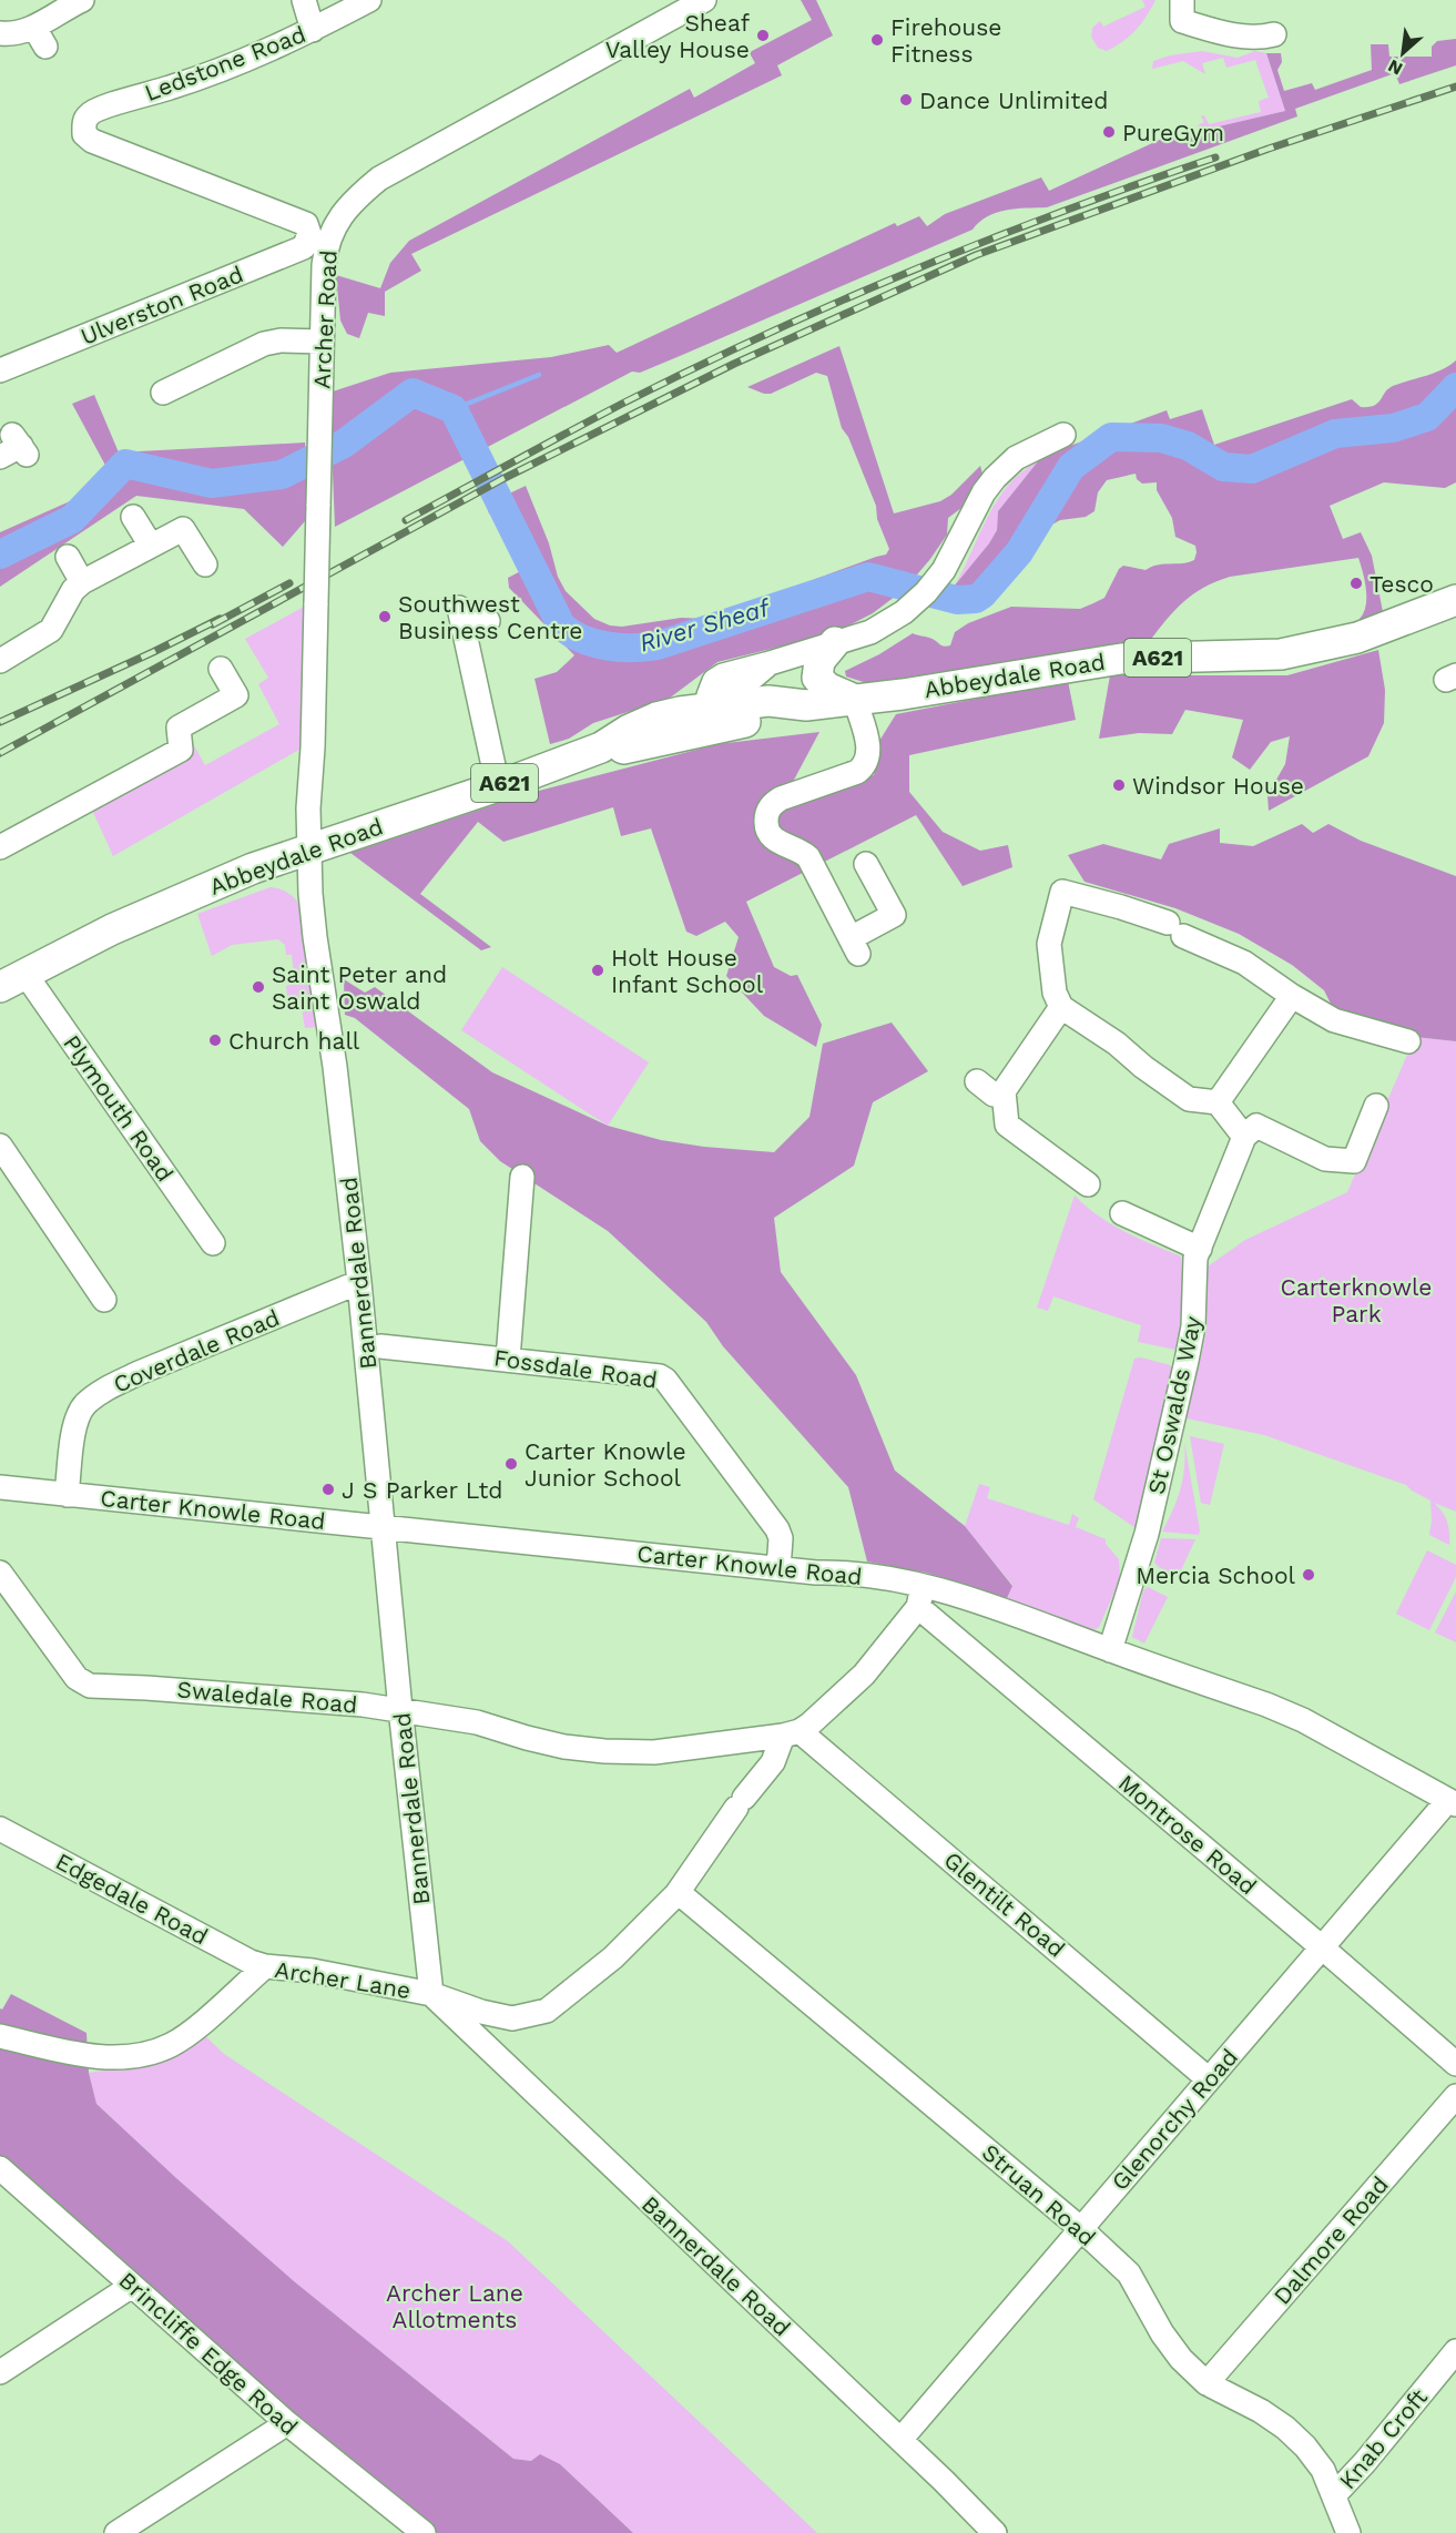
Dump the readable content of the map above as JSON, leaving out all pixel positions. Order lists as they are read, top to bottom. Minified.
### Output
{"streets":{"main road":["A621","Abbeydale Road"],"street":["Ledstone Road","Ulverston Road","Archer Road","Plymouth Road","Bannerdale Road","Coverdale Road","Fossdale Road","St Oswalds Way","Carter Knowle Road","Swaledale Road","Montrose Road","Edgedale Road","Glentilt Road","Archer Lane","Glenorchy Road","Struan Road","Dalmore Road","Brincliffe Edge Road","Knab Croft"]},"crossings":[["Ledstone Road","Ulverston Road"],["Archer Road","Abbeydale Road"],["Archer Road","Bannerdale Road"],["Abbeydale Road","Plymouth Road"],["Abbeydale Road","Bannerdale Road"],["Bannerdale Road","Coverdale Road"],["Bannerdale Road","Carter Knowle Road"],["Bannerdale Road","Swaledale Road"],["Bannerdale Road","Archer Lane"],["Bannerdale Road","Glenorchy Road"],["Coverdale Road","Carter Knowle Road"],["Fossdale Road","Carter Knowle Road"],["St Oswalds Way","Carter Knowle Road"],["Carter Knowle Road","Montrose Road"],["Carter Knowle Road","Archer Lane"],["Carter Knowle Road","Glenorchy Road"],["Swaledale Road","Glentilt Road"],["Swaledale Road","Archer Lane"],["Montrose Road","Archer Lane"],["Montrose Road","Glenorchy Road"],["Edgedale Road","Archer Lane"],["Glentilt Road","Archer Lane"],["Glentilt Road","Glenorchy Road"],["Archer Lane","Struan Road"],["Glenorchy Road","Struan Road"],["Struan Road","Dalmore Road"],["Struan Road","Knab Croft"]],"water":["River Sheaf"],"parks":["Carterknowle Park","Archer Lane Allotments"],"places":["Sheaf Valley House","Firehouse Fitness","Dance Unlimited","PureGym","Tesco","Southwest Business Centre","Windsor House","Holt House Infant School","Saint Peter and Saint Oswald","Church hall","Carter Knowle Junior School","J S Parker Ltd","Mercia School"],"north":"bottom left"}
